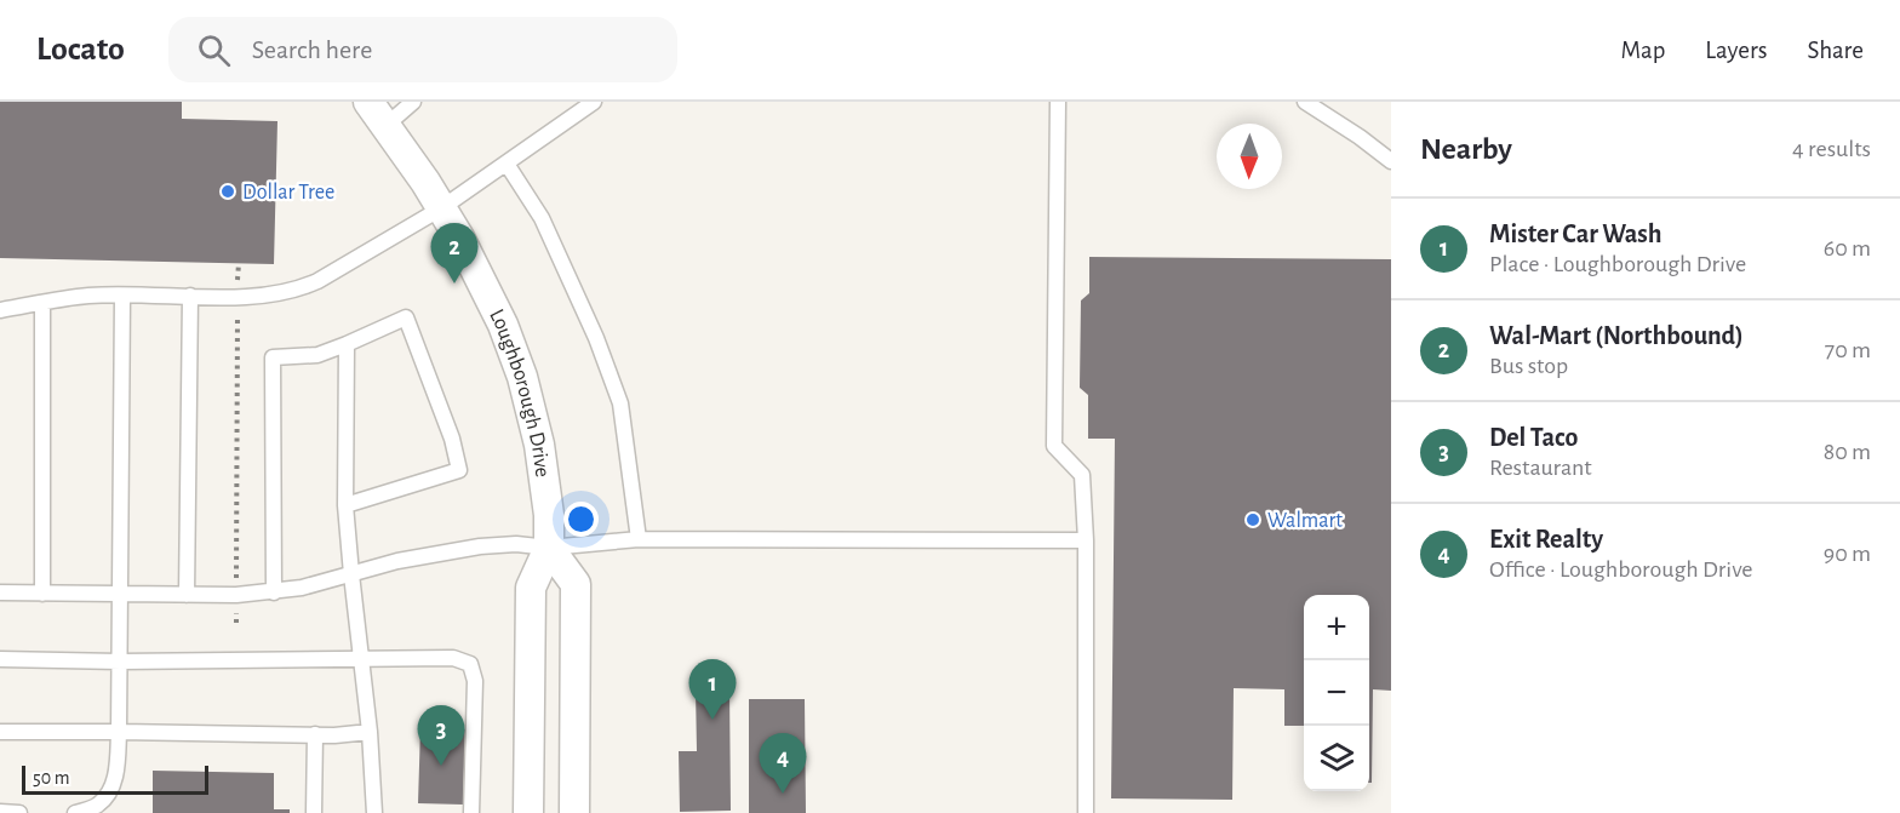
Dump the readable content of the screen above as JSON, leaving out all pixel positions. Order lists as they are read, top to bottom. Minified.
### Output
{"streets":{"street":["Loughborough Drive"]},"places":["Dollar Tree","Walmart"],"scale_bar":"50 m","north":"bottom","page":{"header":"Locato","search":"Search here","nav":["Map","Layers","Share"],"heading":["Nearby","4 results"],"list":[{"mark":"1","name":"Mister Car Wash","note":"Place · Loughborough Drive","value":"60 m"},{"mark":"2","name":"Wal-Mart (Northbound)","note":"Bus stop","value":"70 m"},{"mark":"3","name":"Del Taco","note":"Restaurant","value":"80 m"},{"mark":"4","name":"Exit Realty","note":"Office · Loughborough Drive","value":"90 m"}],"pins":["2","1","3","4"],"map_buttons":["+","−"],"scale":"50 m"}}
